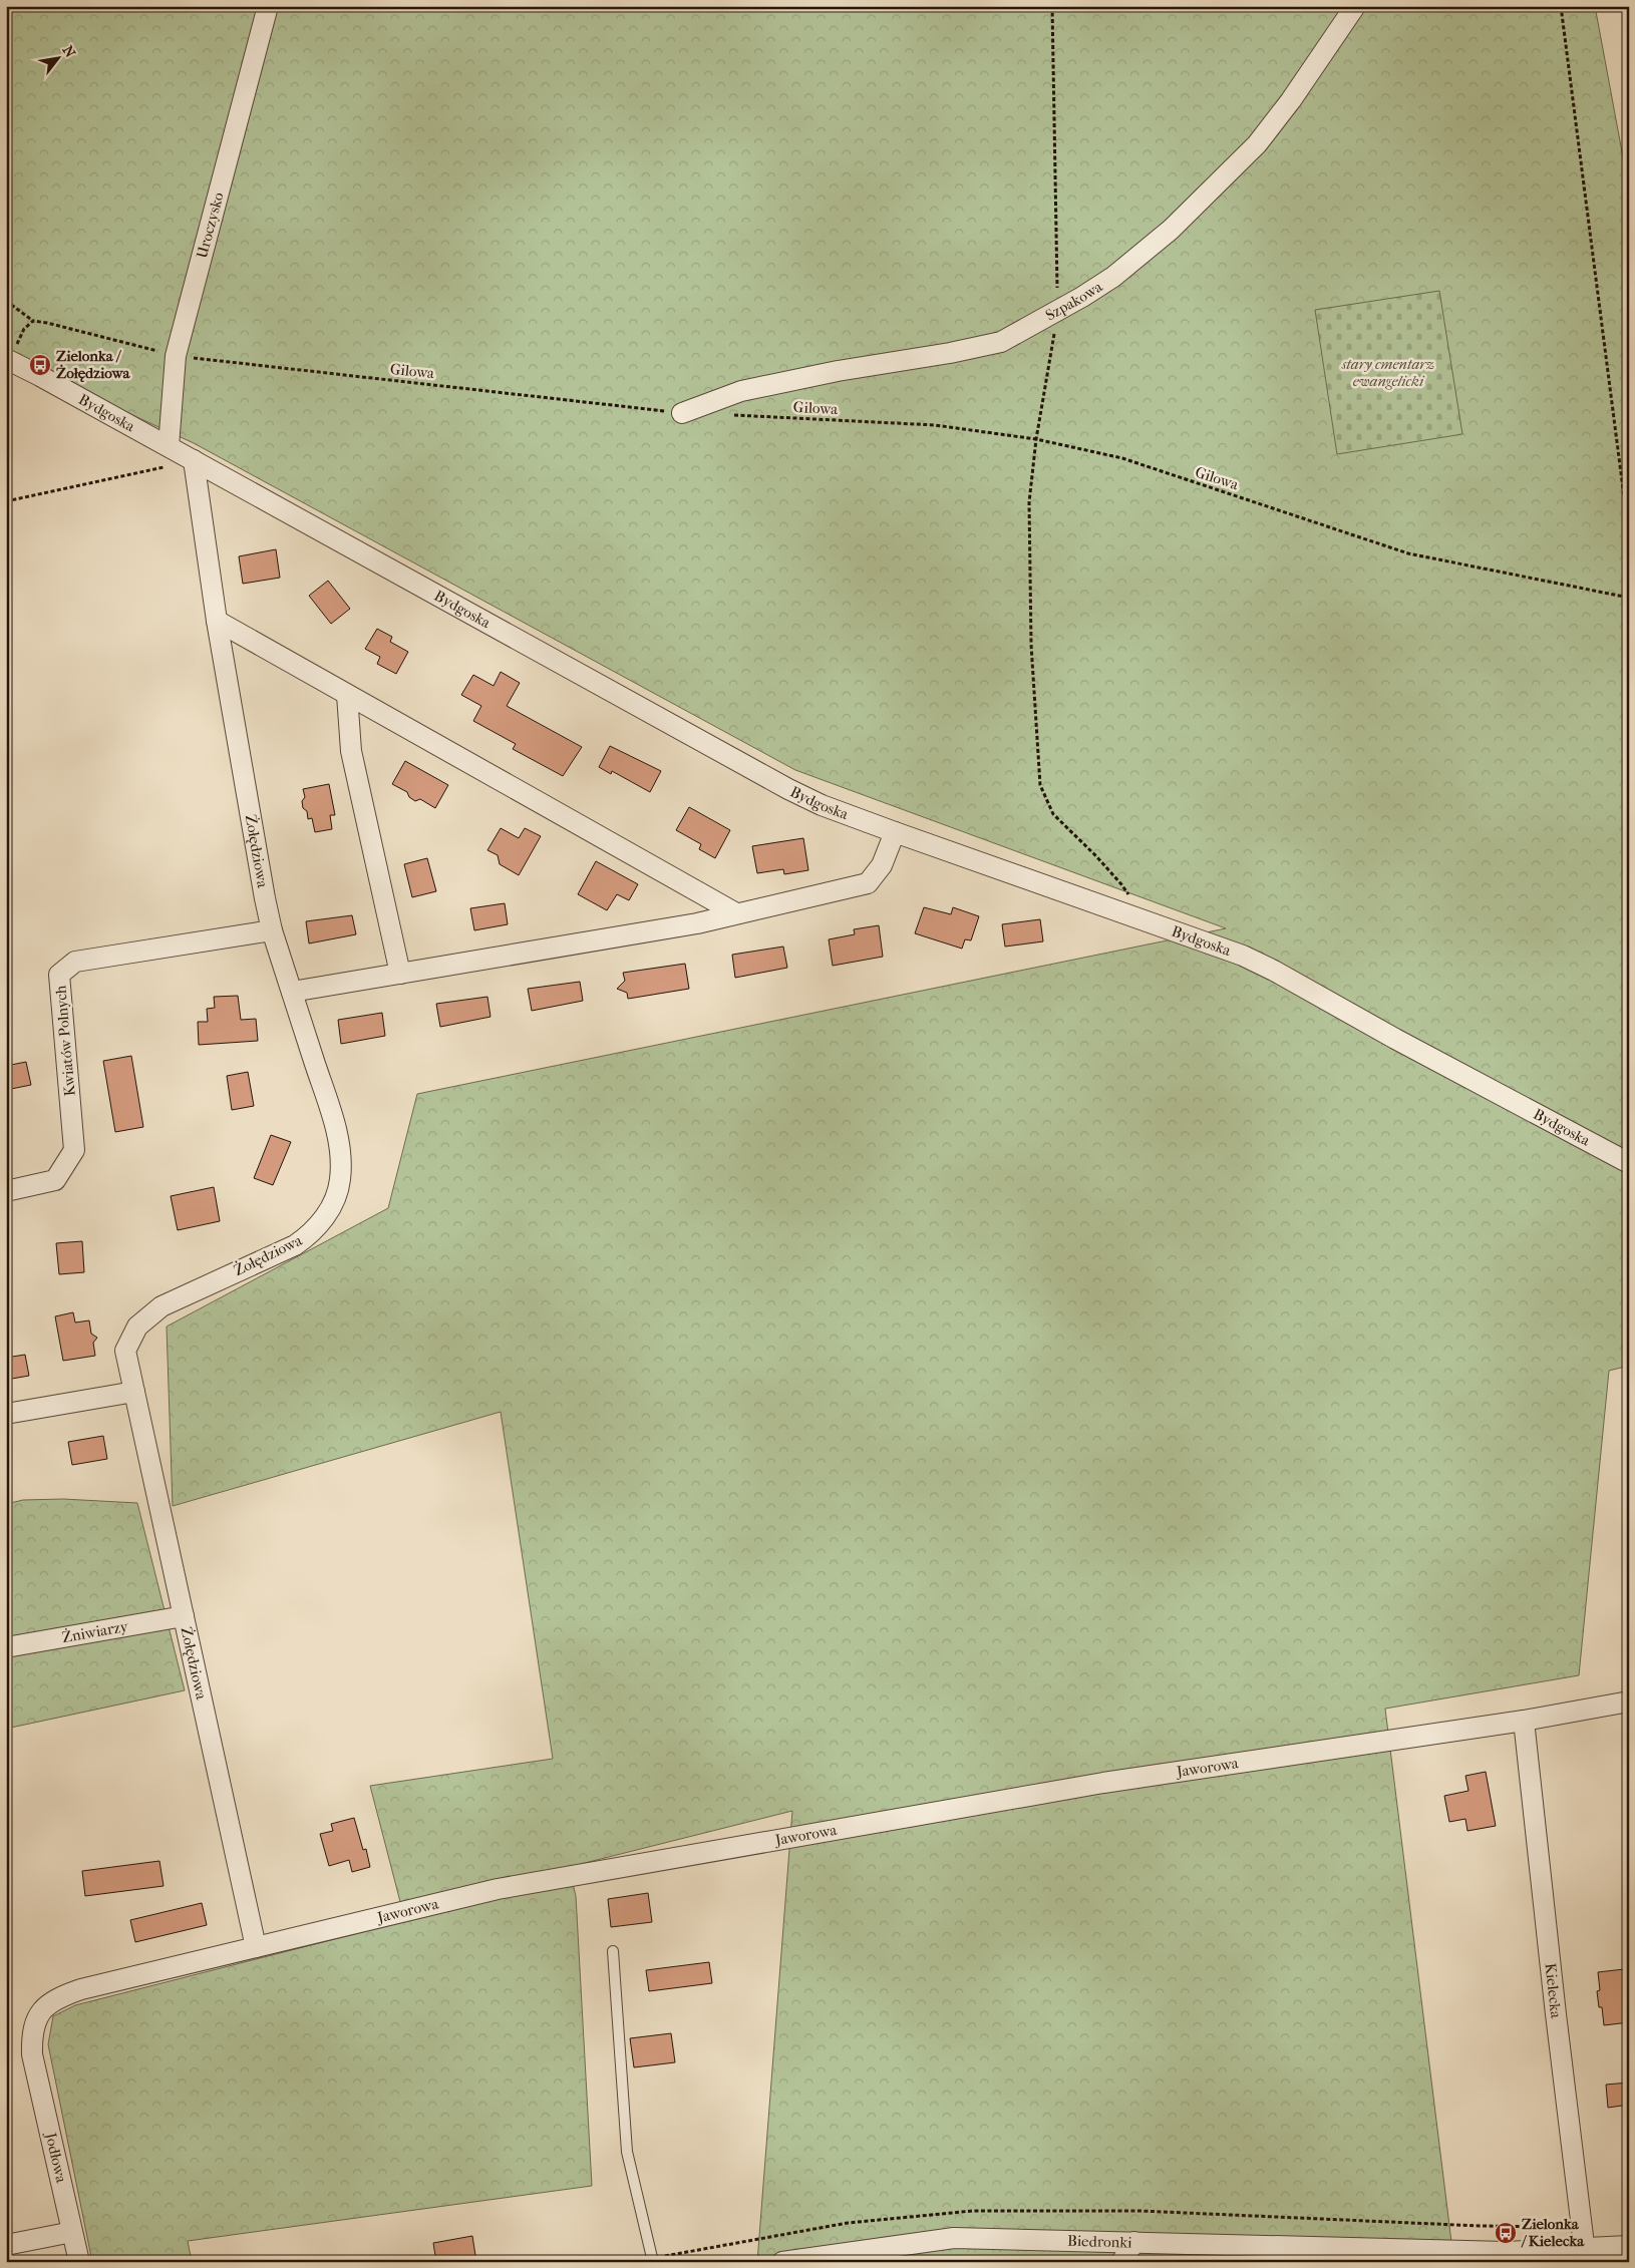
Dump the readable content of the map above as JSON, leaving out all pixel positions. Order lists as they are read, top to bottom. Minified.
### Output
{"streets":{"street":["Uroczysko","Szpakowa","Bydgoska","Żołędziowa","Kwiatów Polnych","Żniwiarzy","Jaworowa","Kielecka","Jodłowa","Biedronki"],"path":["Gilowa"]},"crossings":[["Uroczysko","Gilowa"],["Uroczysko","Bydgoska"],["Szpakowa","Gilowa"],["Bydgoska","Żołędziowa"],["Żołędziowa","Kwiatów Polnych"],["Żołędziowa","Żniwiarzy"],["Żołędziowa","Jaworowa"],["Jaworowa","Kielecka"],["Jaworowa","Jodłowa"],["Kielecka","Biedronki"]],"parks":["stary cmentarz ewangelicki"],"places":{"bus stop":["Zielonka / Żołędziowa","Zielonka / Kielecka"]},"north":"top right"}
